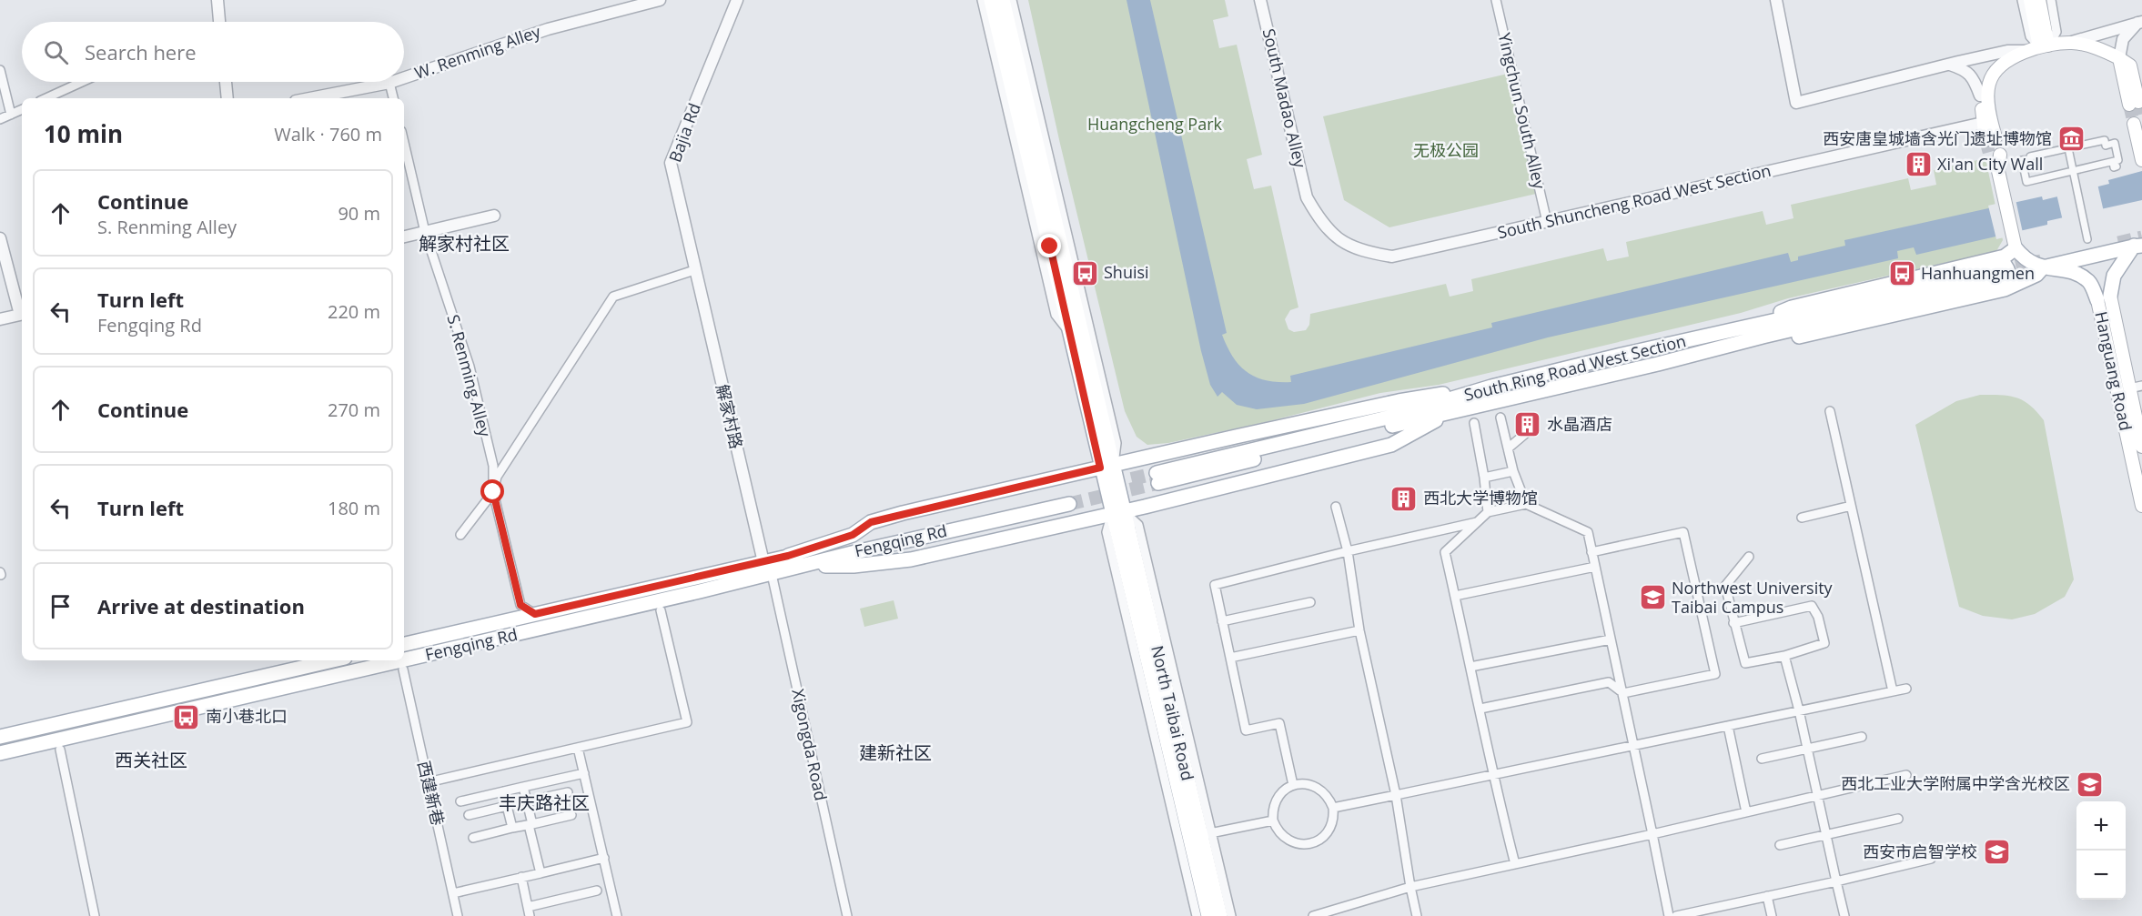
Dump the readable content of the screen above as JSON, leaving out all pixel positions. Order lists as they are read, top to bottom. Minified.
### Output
{"streets":{"main road":["South Ring Road West Section","Hanguang Road","Fengqing Rd","North Taibai Road"],"street":["W. Renming Alley","South Madao Alley","Yingchun South Alley","Bajia Rd","South Shuncheng Road West Section","S. Renming Alley","解家村路","Xigongda Road","西建新巷"]},"crossings":[["South Madao Alley","South Shuncheng Road West Section"],["Yingchun South Alley","South Shuncheng Road West Section"],["Bajia Rd","解家村路"],["S. Renming Alley","Fengqing Rd"],["解家村路","Fengqing Rd"],["Fengqing Rd","Xigongda Road"]],"districts":["解家村社区","建新社区","西关社区","丰庆路社区"],"parks":["Huangcheng Park","无极公园"],"places":{"museum":["西安唐皇城墙含光门遗址博物馆"],"building":["Xi'an City Wall","水晶酒店","西北大学博物馆"],"bus stop":["Shuisi","Hanhuangmen","南小巷北口"],"school or university":["Northwest University Taibai Campus","西北工业大学附属中学含光校区","西安市启智学校"]},"page":{"search":"Search here","heading":["10 min","Walk · 760 m"],"list":[["Continue","S. Renming Alley","90 m"],["Turn left","Fengqing Rd","220 m"],["Continue","270 m"],["Turn left","180 m"],"Arrive at destination"],"map_buttons":["+","−"]}}
